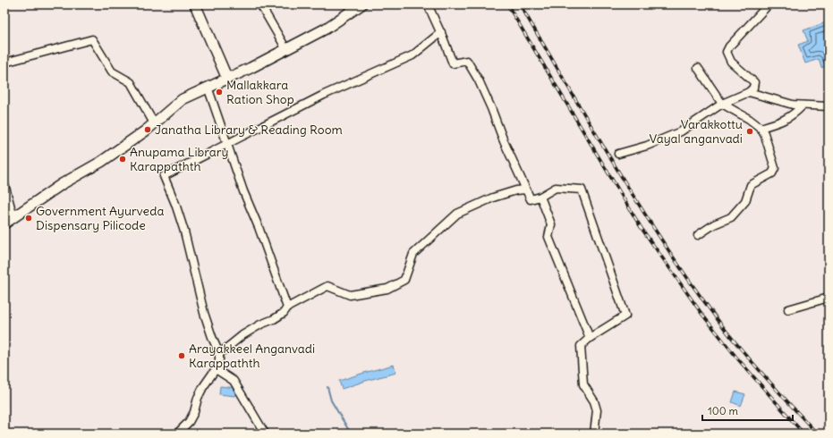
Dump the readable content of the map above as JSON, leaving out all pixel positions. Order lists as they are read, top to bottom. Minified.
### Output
{"places":["Mallakkara Ration Shop","Janatha Library & Reading Room","Varakkottu Vayal anganvadi","Anupama Library Karappathth","Government Ayurveda Dispensary Pilicode","Arayakkeel Anganvadi Karappathth"],"scale_bar":"100 m"}
